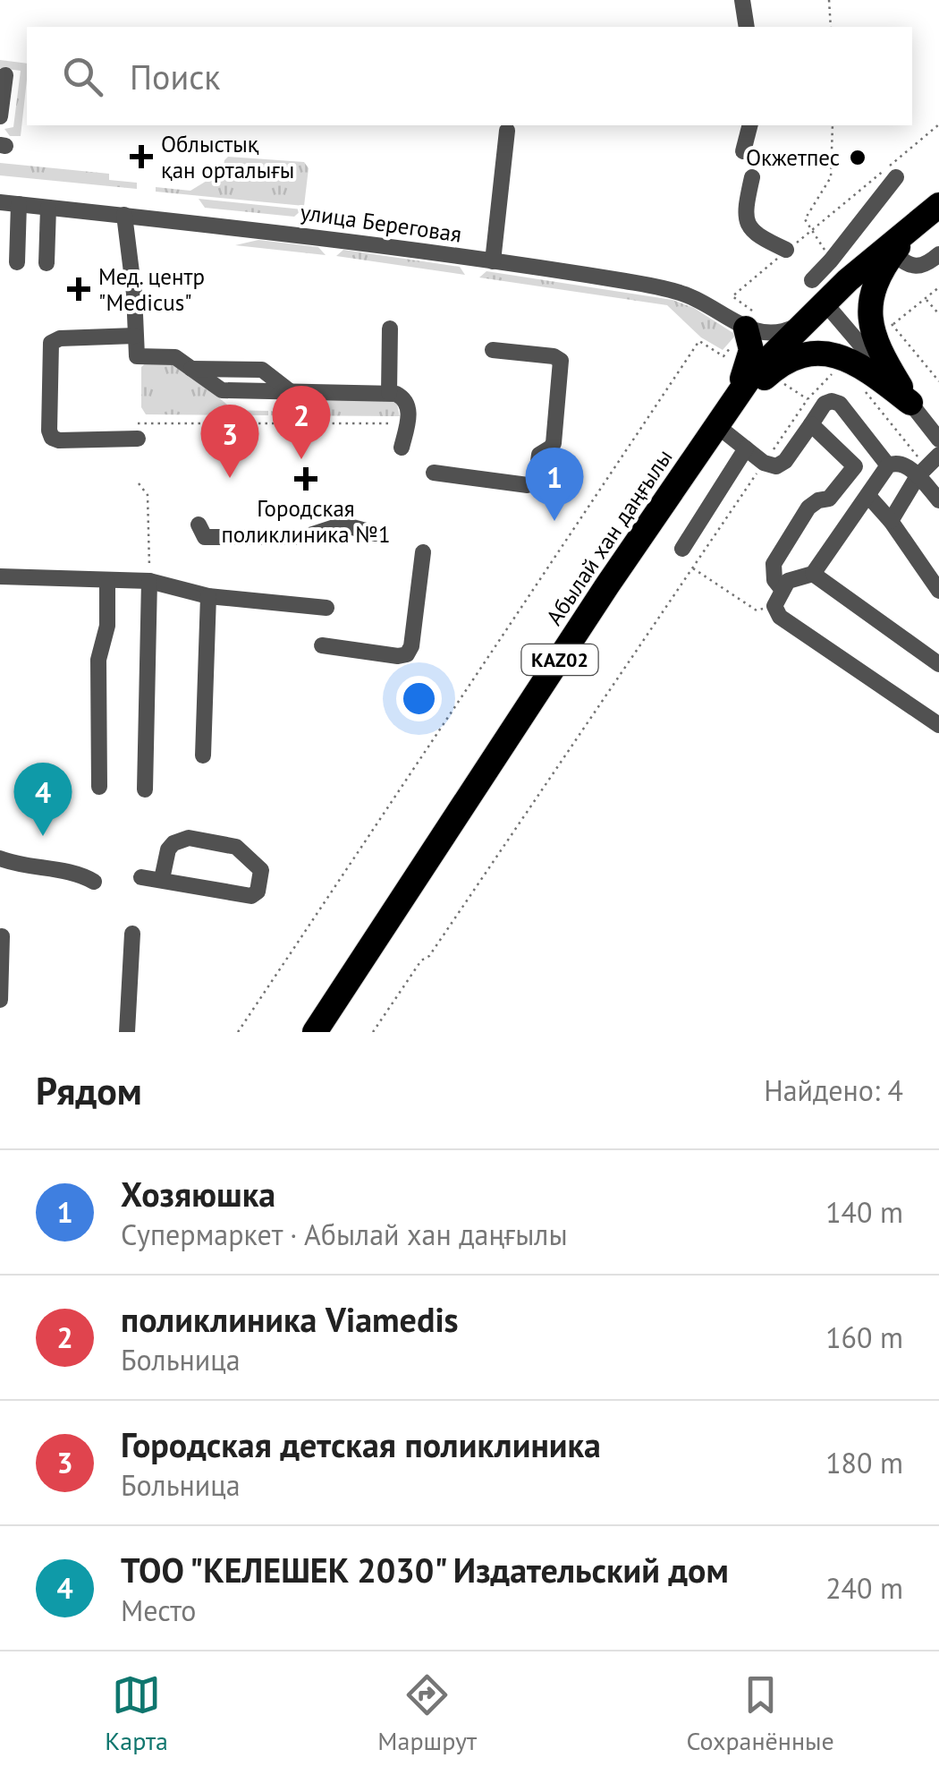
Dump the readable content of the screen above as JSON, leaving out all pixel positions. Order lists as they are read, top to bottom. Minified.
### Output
{"streets":{"highway":["Абылай хан даңғылы","KАZ02"],"street":["улица Береговая"]},"places":{"health":["Облыстық қан орталығы","Мед. центр \"Medicus\"","Городская поликлиника №1"],"other":["Окжетпес"]},"page":{"search":"Поиск","pins":["2","3","1","4"],"heading":["Рядом","Найдено: 4"],"list":[{"mark":"1","name":"Хозяюшка","note":"Супермаркет · Абылай хан даңғылы","value":"140 m"},{"mark":"2","name":"поликлиника Viamedis","note":"Больница","value":"160 m"},{"mark":"3","name":"Городская детская поликлиника","note":"Больница","value":"180 m"},{"mark":"4","name":"ТОО \"КЕЛЕШЕК 2030\" Издательский дом","note":"Место","value":"240 m"}],"nav":["Карта","Маршрут","Сохранённые"]}}
